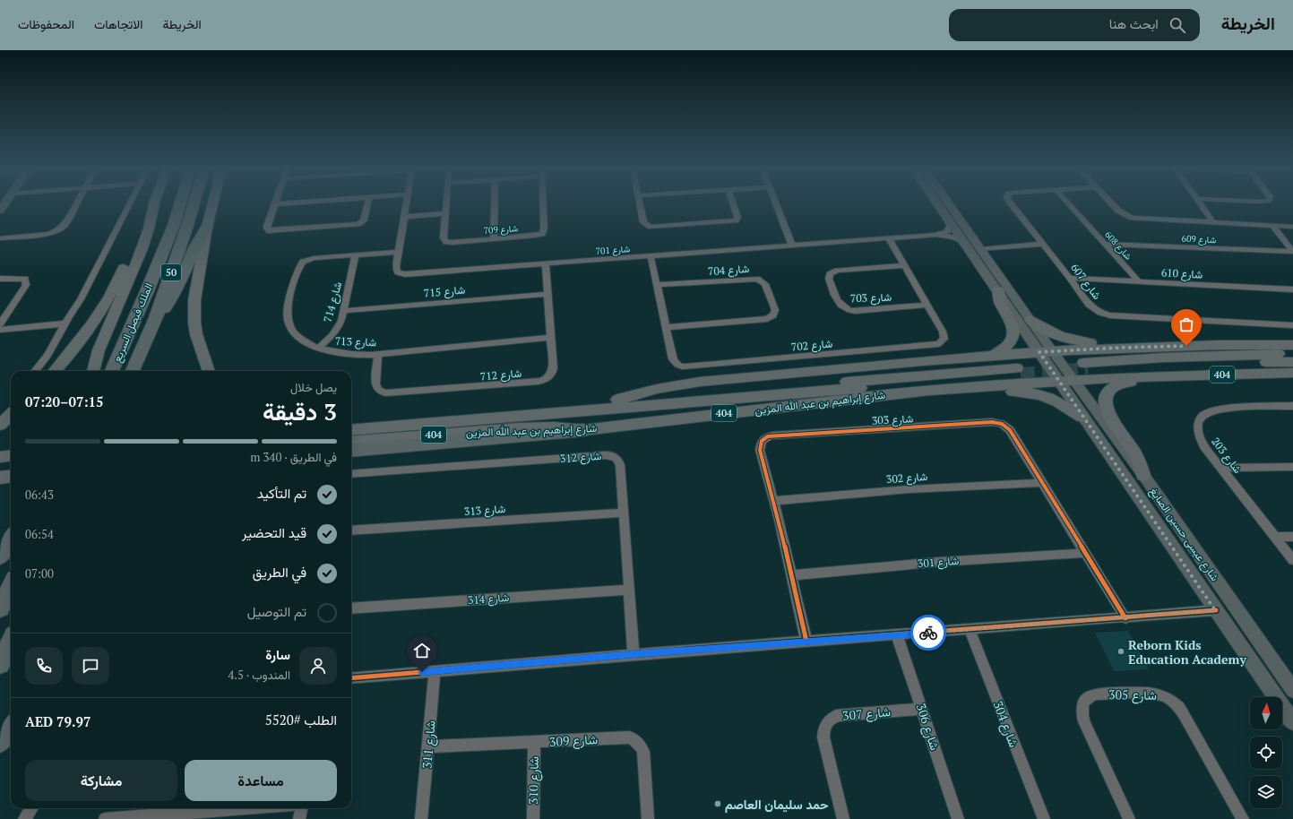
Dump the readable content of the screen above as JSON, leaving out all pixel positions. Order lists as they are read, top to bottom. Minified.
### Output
{"streets":{"highway":["50","الملك فيصل السريع"],"main road":["404","شارع إبراهيم بن عبد الله المزين"],"street":["شارع 709","شارع 609","شارع 608","شارع 701","شارع 704","شارع 610","شارع 607","شارع 715","شارع 703","شارع 714","شارع 713","شارع 702","شارع 712","شارع 303","شارع 203","شارع 312","شارع 302","شارع 313","شارع عيسى حسين الصايغ","شارع 301","شارع 314","شارع 305","شارع 307","شارع 304","شارع 306","شارع 309","شارع 311","شارع 310"]},"crossings":[["شارع 609","شارع 608"],["شارع 608","شارع 610"],["شارع 701","شارع 713"],["شارع 701","شارع 702"],["شارع 701","شارع 712"],["شارع 701","شارع عيسى حسين الصايغ"],["شارع 704","شارع 702"],["شارع 610","شارع 607"],["شارع 715","شارع 714"],["شارع 715","شارع 712"],["شارع 703","شارع 702"],["شارع 714","شارع 713"],["شارع 713","شارع 712"],["شارع إبراهيم بن عبد الله المزين","شارع عيسى حسين الصايغ"],["شارع 303","شارع 302"],["شارع 303","شارع 301"],["شارع 312","شارع 313"],["شارع 312","شارع 314"],["شارع 307","شارع 306"],["شارع 309","شارع 311"],["شارع 309","شارع 310"]],"places":["Reborn Kids Education Academy","حمد سليمان العاصم"],"north":"top","page":{"header":"الخريطة","search":"ابحث هنا","nav":["الخريطة","الاتجاهات","المحفوظات"],"heading":["3 دقيقة","يصل خلال","07:15–07:20"],"panel":["سارة","المندوب · 4.5","الطلب #5520","AED 79.97"],"bar":"في الطريق · 340 m","list":[["تم التأكيد","06:43"],["قيد التحضير","06:54"],["في الطريق","07:00"],"تم التوصيل"],"buttons":["مساعدة","مشاركة"]}}
